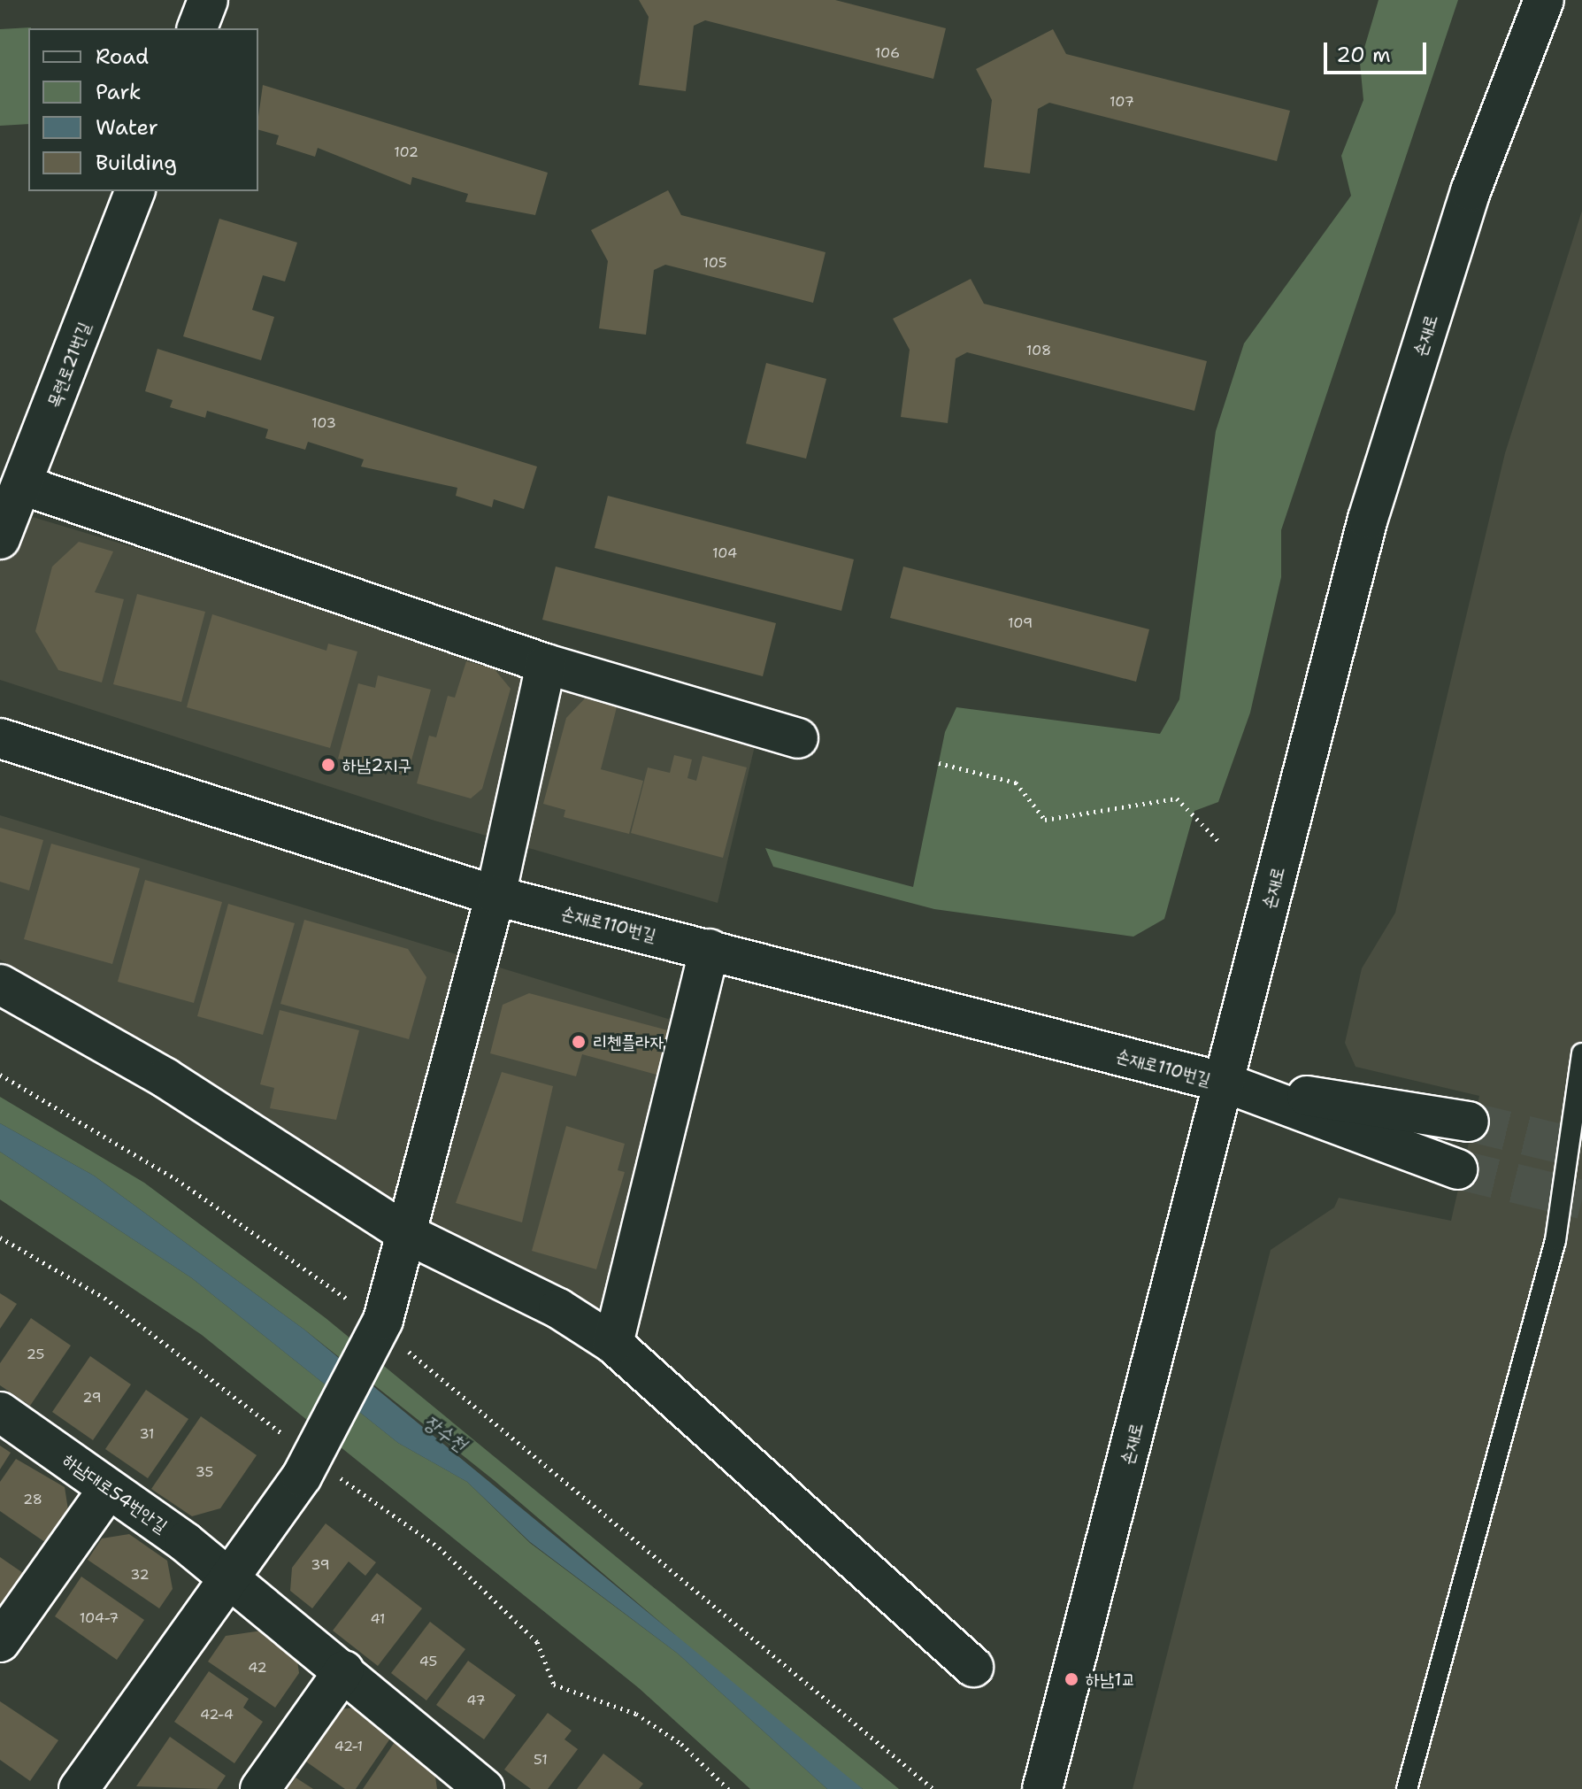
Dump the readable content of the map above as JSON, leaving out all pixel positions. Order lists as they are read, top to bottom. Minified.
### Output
{"streets":{"street":["손재로","목련로21번길","손재로110번길","하남대로54번안길"]},"crossings":[["손재로","손재로110번길"]],"water":["장수천"],"places":["하남2지구","리첸플라자","하남1교"],"house_numbers":["106","107","102","105","108","103","104","109","25","29","31","35","28","39","32","104-7","41","45","42","47","42-4","42-1","51"],"legend":["Road","Park","Water","Building"],"scale_bar":"20 m"}
